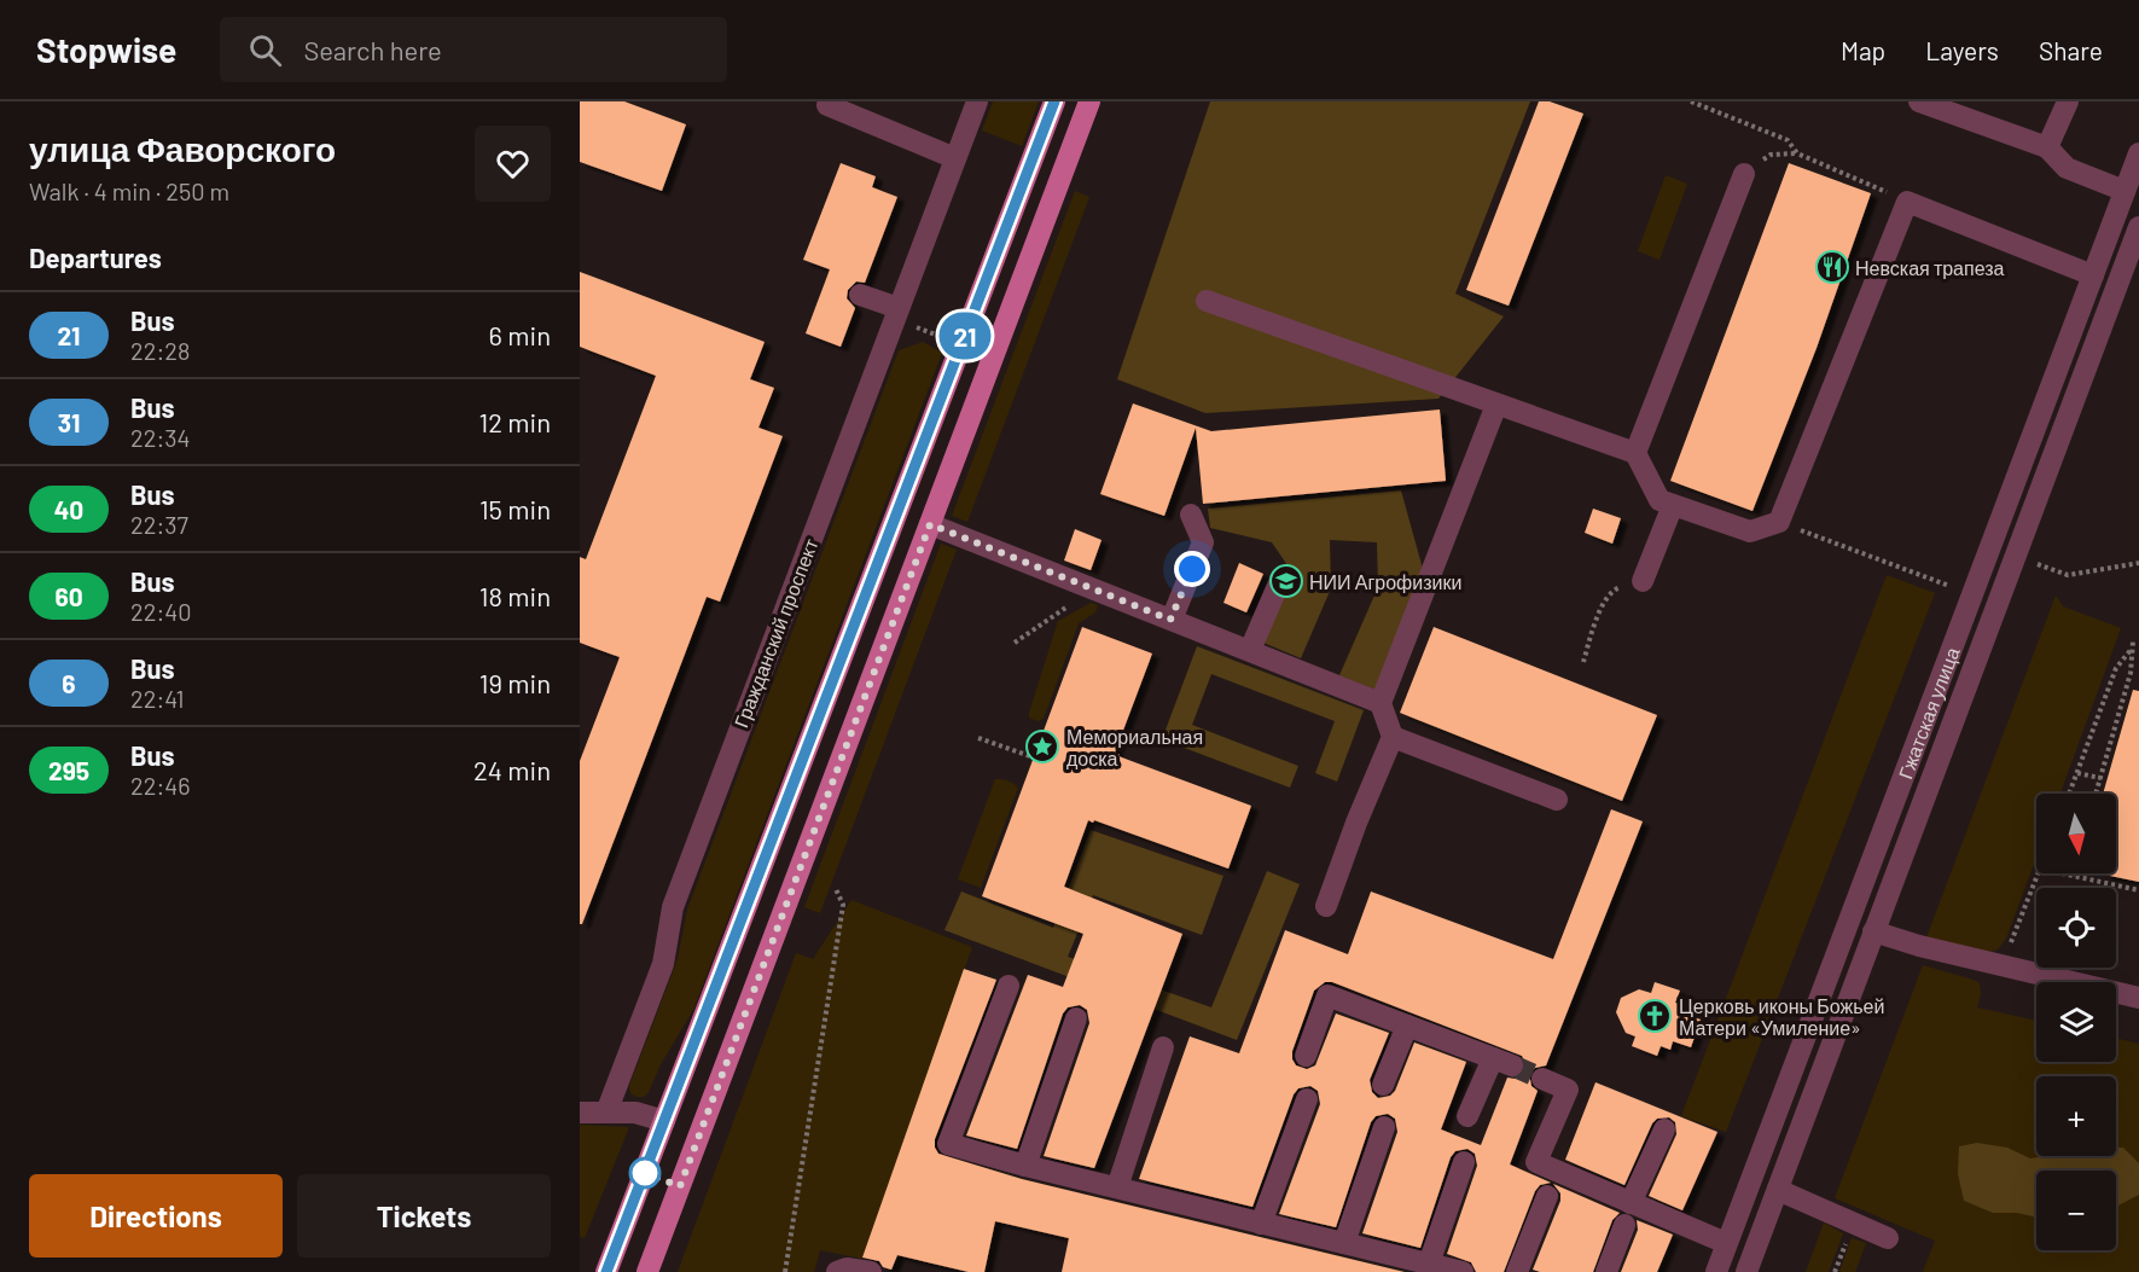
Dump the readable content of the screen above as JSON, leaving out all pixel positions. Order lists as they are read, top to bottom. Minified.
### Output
{"streets":{"street":["Гражданский проспект","Гжатская улица"]},"places":{"restaurant":["Невская трапеза"],"school or university":["НИИ Агрофизики"],"place":["Мемориальная доска"],"church":["Церковь иконы Божьей Матери «Умиление»"]},"lines":["bus line 21"],"north":"bottom","page":{"header":"Stopwise","search":"Search here","nav":["Map","Layers","Share"],"heading":[["улица Фаворского","Walk · 4 min · 250 m"],"Departures"],"on_map":"21","list":[{"mark":"21","name":"Bus","note":"22:28","value":"6 min"},{"mark":"31","name":"Bus","note":"22:34","value":"12 min"},{"mark":"40","name":"Bus","note":"22:37","value":"15 min"},{"mark":"60","name":"Bus","note":"22:40","value":"18 min"},{"mark":"6","name":"Bus","note":"22:41","value":"19 min"},{"mark":"295","name":"Bus","note":"22:46","value":"24 min"}],"map_buttons":["+","−"],"buttons":["Directions","Tickets"]}}
